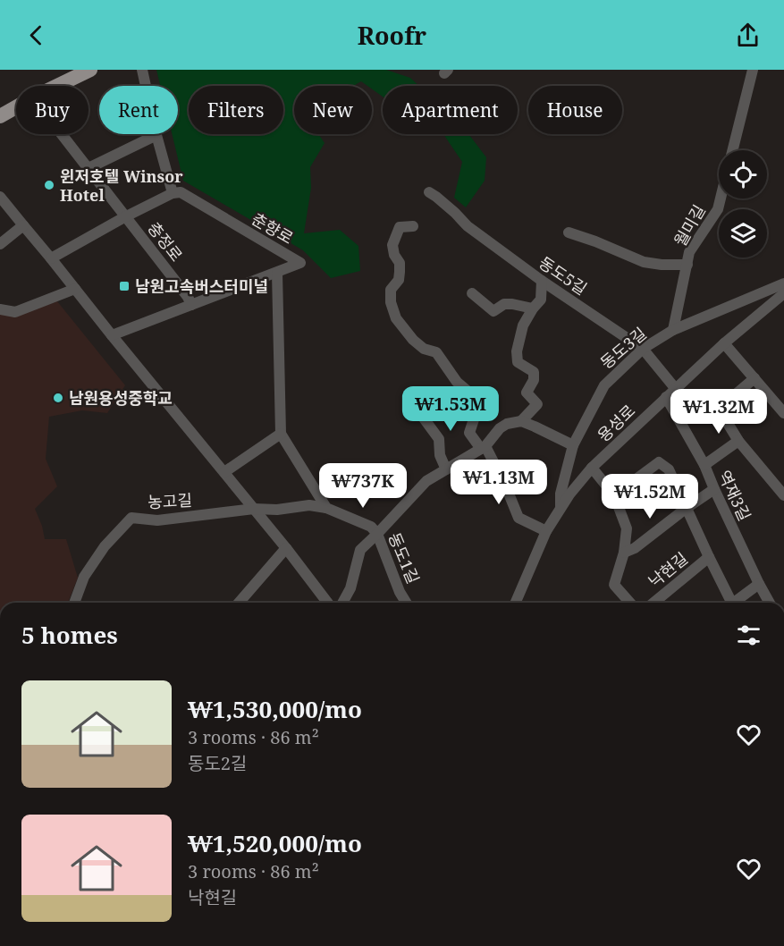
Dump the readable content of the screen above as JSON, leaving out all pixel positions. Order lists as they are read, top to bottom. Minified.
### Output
{"streets":{"street":["월미길","춘향로","충정로","동도5길","동도3길","용성로","역재3길","농고길","동도1길","낙현길"]},"crossings":[["월미길","동도3길"],["춘향로","충정로"],["동도5길","동도3길"],["동도5길","용성로"],["동도3길","용성로"],["용성로","역재3길"],["농고길","동도1길"]],"places":{"other":["윈저호텔 Winsor Hotel","남원용성중학교"],"transit":["남원고속버스터미널"]},"page":{"header":"Roofr","chip":["Buy","Rent","Filters","New","Apartment","House"],"price":["₩1.53M","₩1.32M","₩1.13M","₩737K","₩1.52M"],"heading":"5 homes","list":[{"name":"₩1,530,000/mo","note":"3 rooms · 86 m² · 동도2길"},{"name":"₩1,520,000/mo","note":"3 rooms · 86 m² · 낙현길"}]}}
